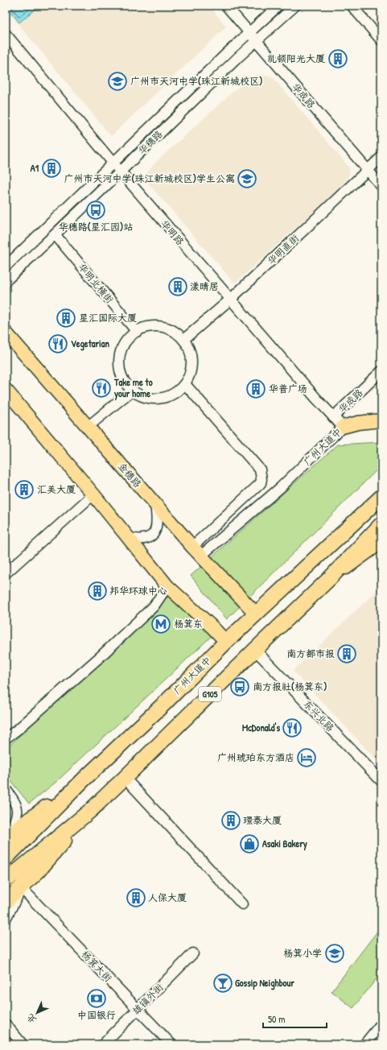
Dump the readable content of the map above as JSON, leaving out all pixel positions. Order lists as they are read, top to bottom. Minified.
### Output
{"streets":{"highway":["广州大道中","G105"],"main road":["金穗路"],"street":["华成路","华穗路","华明路","华明直街","华明北橫街","东兴北路","杨箕大街","雄镇外街"]},"crossings":[["华成路","华穗路"],["华成路","华明路"],["华成路","华明直街"],["华穗路","华明路"],["华穗路","华明北橫街"],["华明路","华明直街"],["华明路","广州大道中"],["华明直街","华明北橫街"],["广州大道中","金穗路"],["广州大道中","G105"],["G105","东兴北路"],["杨箕大街","雄镇外街"]],"places":{"building":["礼顿阳光大厦","A1","漾晴居","星汇国际大厦","华普广场","汇美大厦","邦华环球中心","南方都市报","璟泰大厦","人保大厦"],"school or university":["广州市天河中学(珠江新城校区)","广州市天河中学(珠江新城校区)学生公寓","杨箕小学"],"bus stop":["华穗路(星汇园)站","南方报社(杨箕东)"],"restaurant":["Vegetarian","Take me to your home","McDonald's"],"metro station":["杨箕东"],"hotel":["广州琥珀东方酒店"],"shop":["Asaki Bakery"],"bar":["Gossip Neighbour"],"bank":["中国银行"]},"scale_bar":"50 m","north":"bottom left"}
